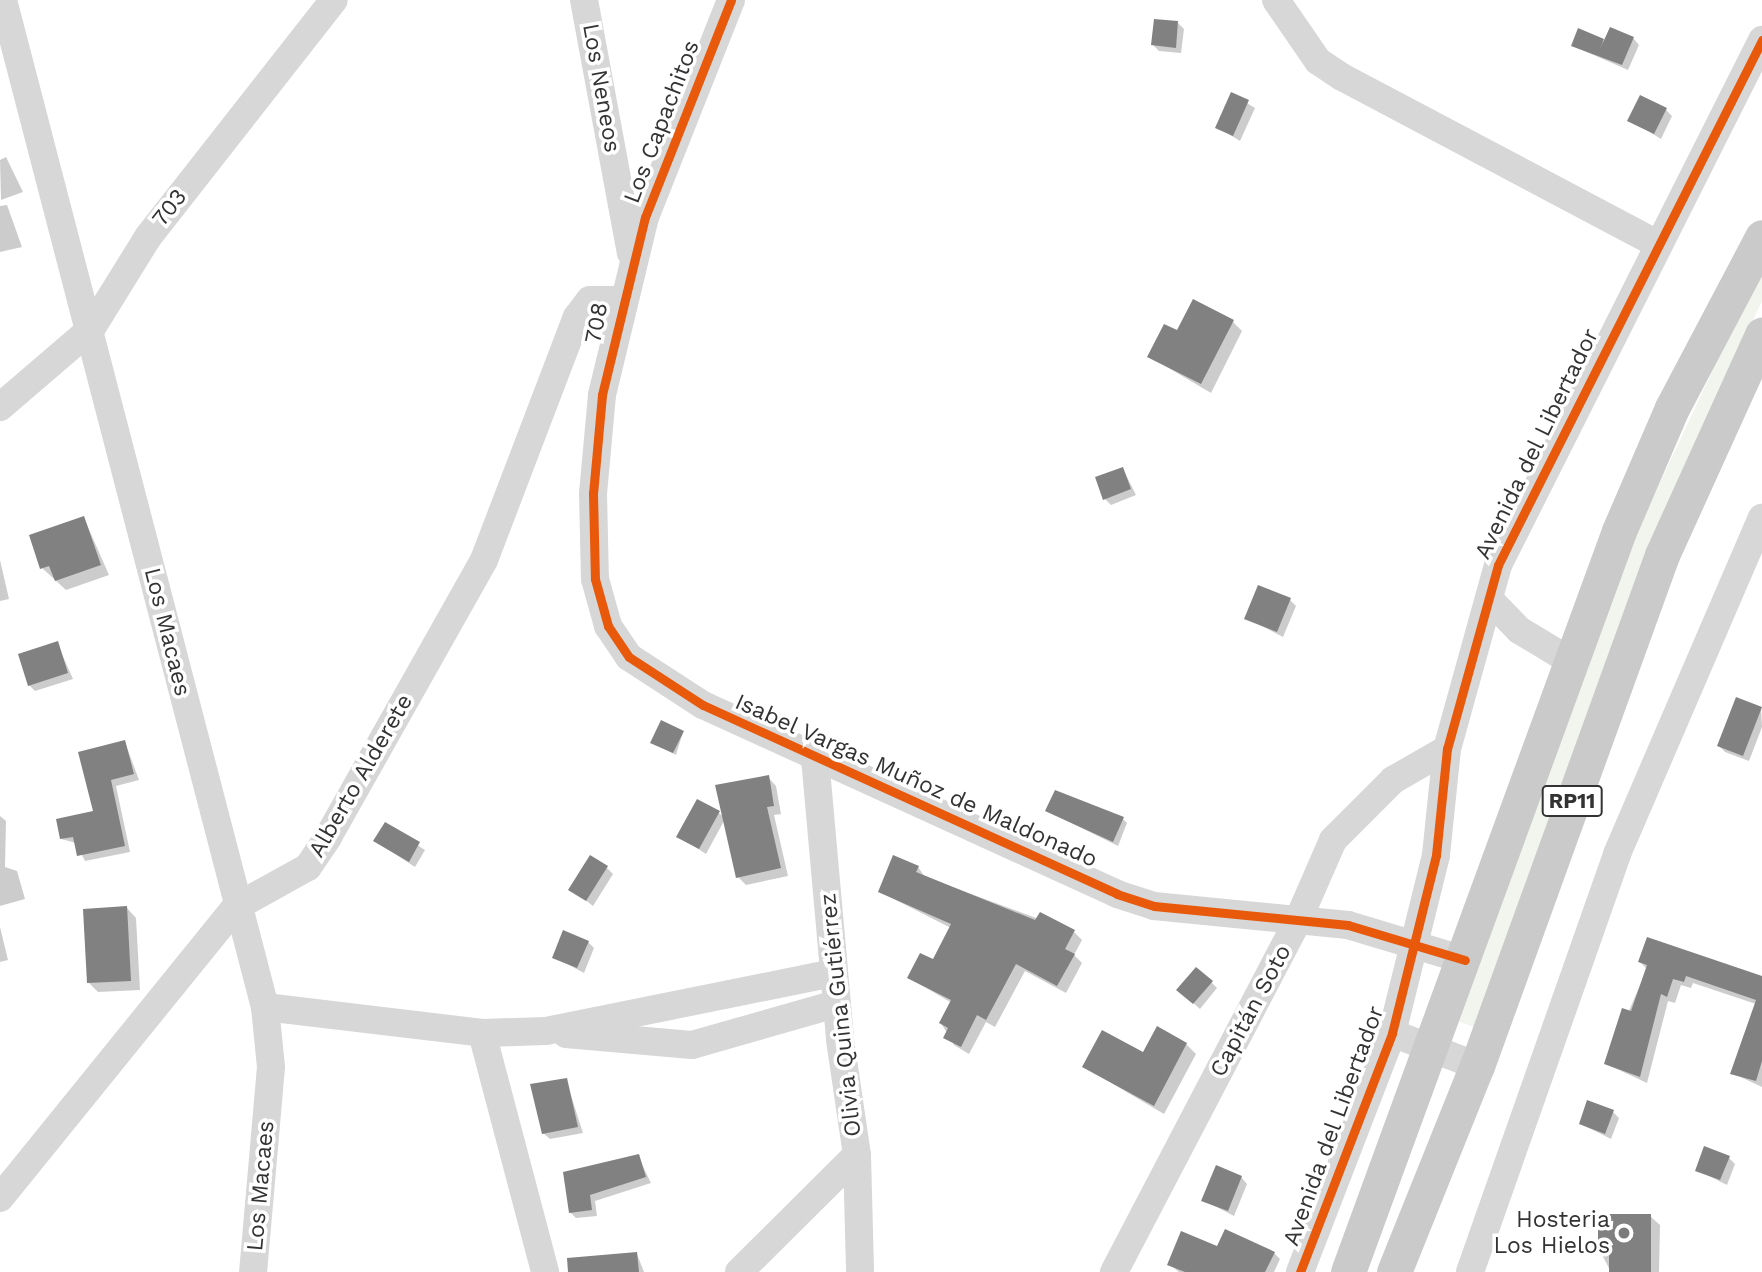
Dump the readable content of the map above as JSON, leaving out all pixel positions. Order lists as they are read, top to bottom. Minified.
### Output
{"streets":{"main road":["RP11"],"street":["Los Neneos","Los Capachitos","703","708","Avenida del Libertador","Los Macaes","Alberto Alderete","Isabel Vargas Muñoz de Maldonado","Capitán Soto","Olivia Quina Gutiérrez"]},"crossings":[["Los Neneos","Los Capachitos"],["Los Neneos","708"],["Los Capachitos","708"],["703","Los Macaes"],["708","Alberto Alderete"],["708","Isabel Vargas Muñoz de Maldonado"],["Avenida del Libertador","Isabel Vargas Muñoz de Maldonado"],["Avenida del Libertador","Capitán Soto"],["Los Macaes","Alberto Alderete"],["Isabel Vargas Muñoz de Maldonado","RP11"],["Isabel Vargas Muñoz de Maldonado","Capitán Soto"],["Isabel Vargas Muñoz de Maldonado","Olivia Quina Gutiérrez"]],"places":["Hosteria Los Hielos"]}
